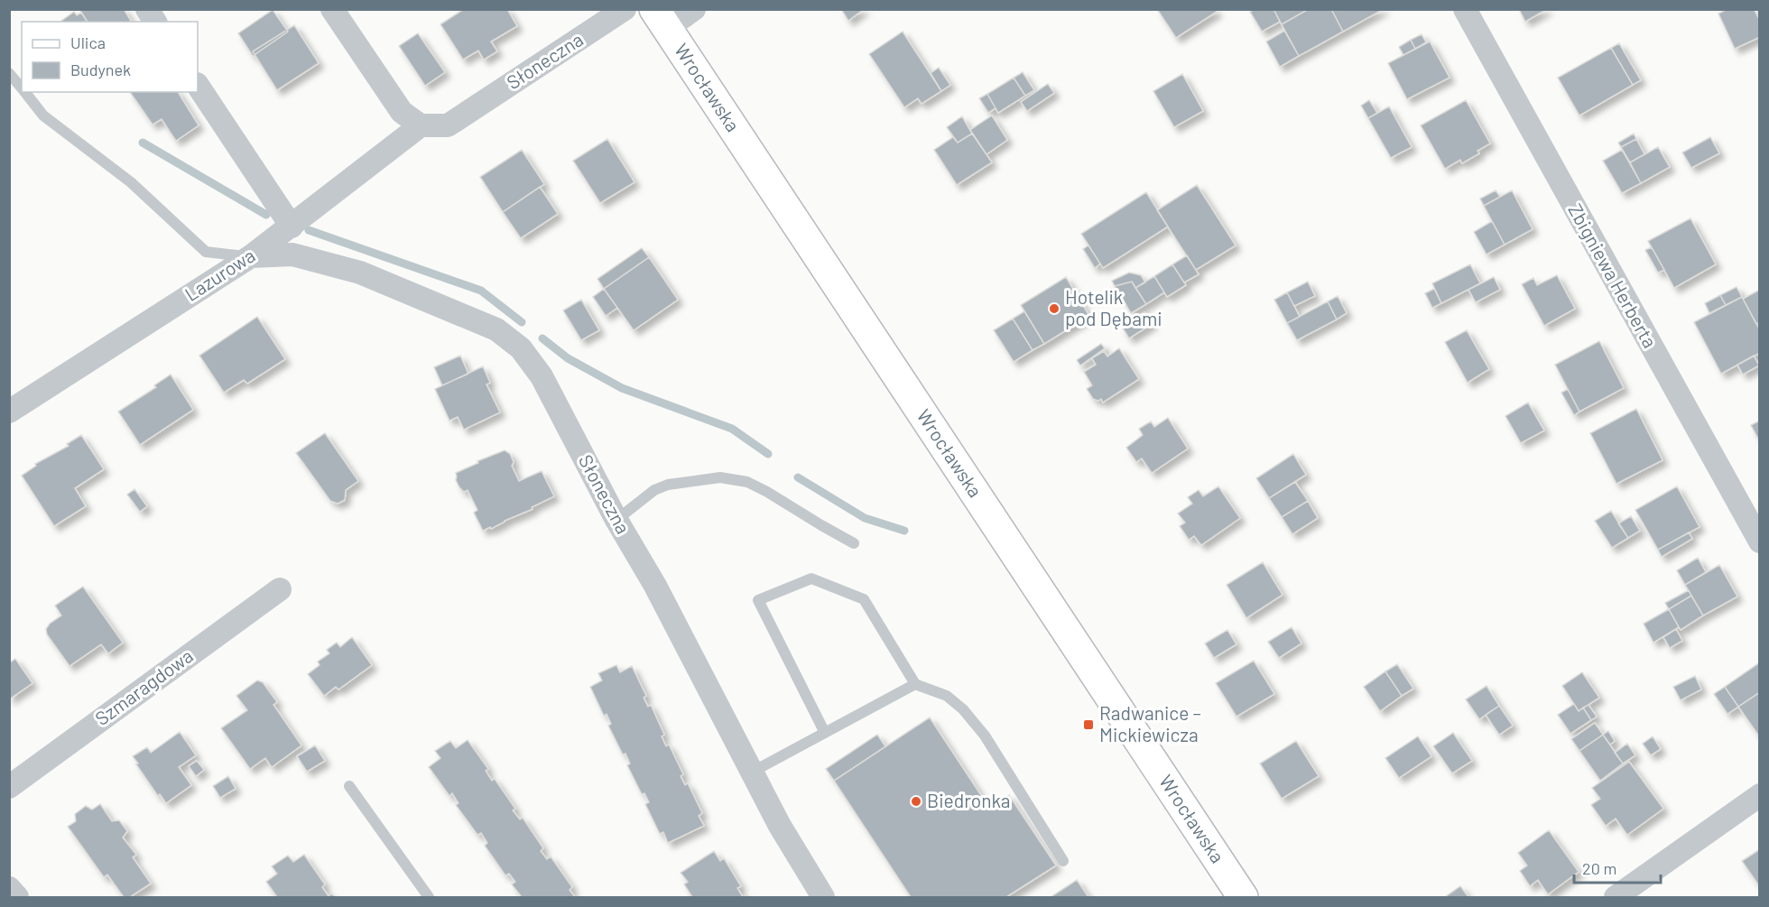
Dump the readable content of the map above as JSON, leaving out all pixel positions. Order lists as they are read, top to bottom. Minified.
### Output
{"streets":{"main road":["Wrocławska"],"street":["Słoneczna","Lazurowa","Zbigniewa Herberta","Szmaragdowa"]},"crossings":[["Słoneczna","Lazurowa"]],"places":{"other":["Hotelik pod Dębami","Biedronka"],"transit":["Radwanice – Mickiewicza"]},"legend":["Ulica","Budynek"],"scale_bar":"20 m"}
